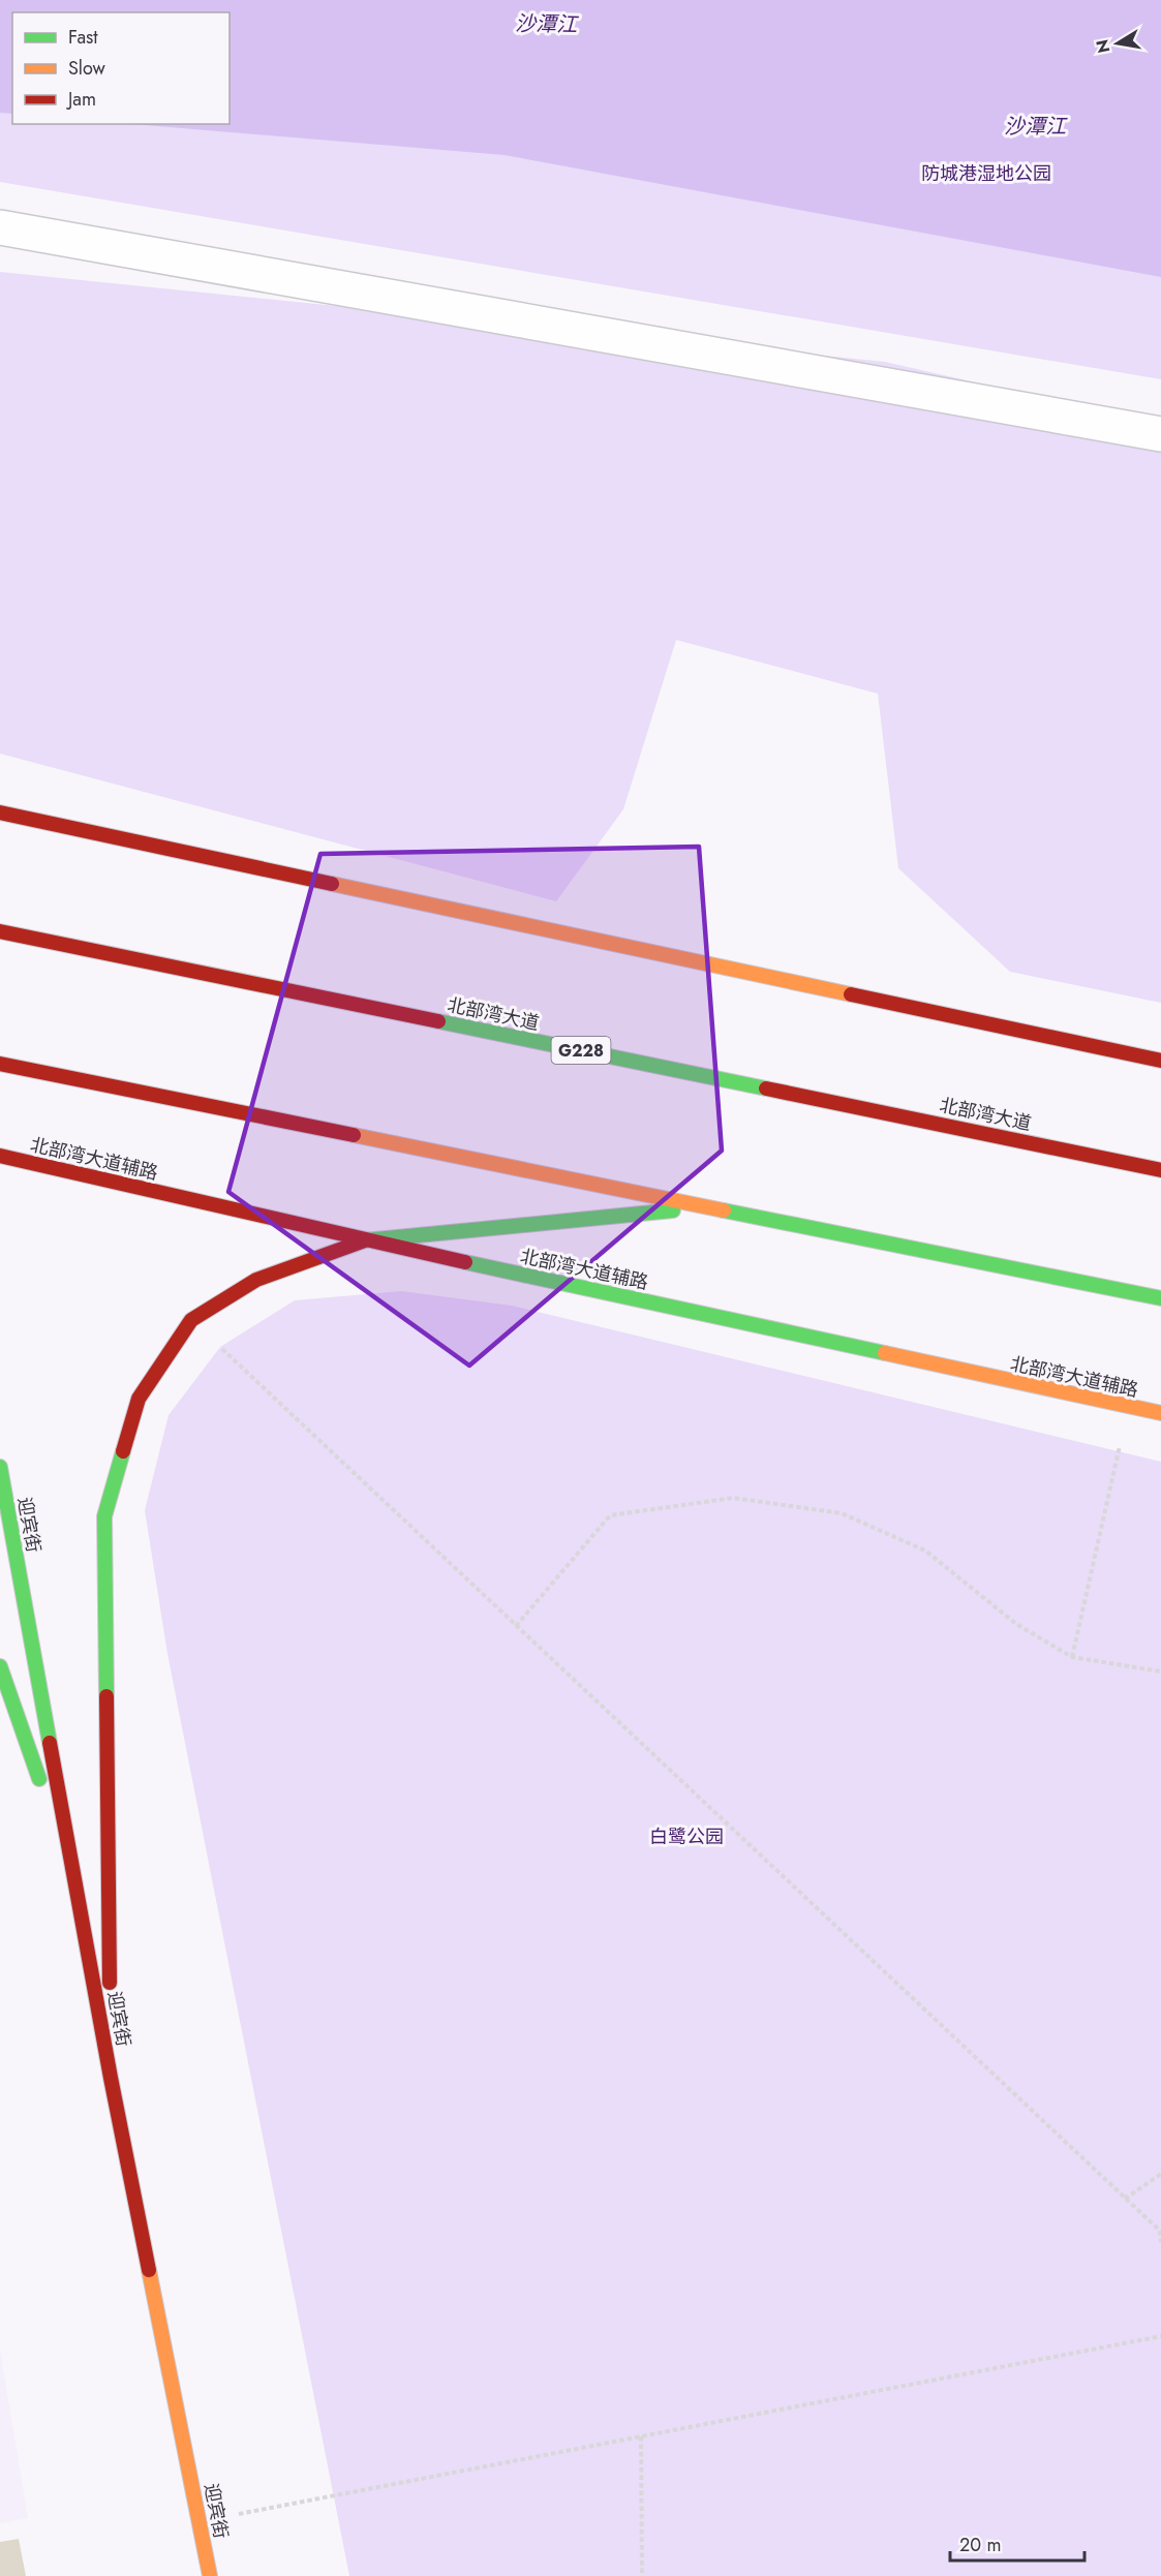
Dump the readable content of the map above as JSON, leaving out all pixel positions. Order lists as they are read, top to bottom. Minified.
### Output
{"streets":{"main road":["北部湾大道","G228","北部湾大道辅路","迎宾街"]},"water":["沙潭江"],"parks":["防城港湿地公园","白鹭公园"],"legend":["Fast","Slow","Jam"],"scale_bar":"20 m","north":"left"}
